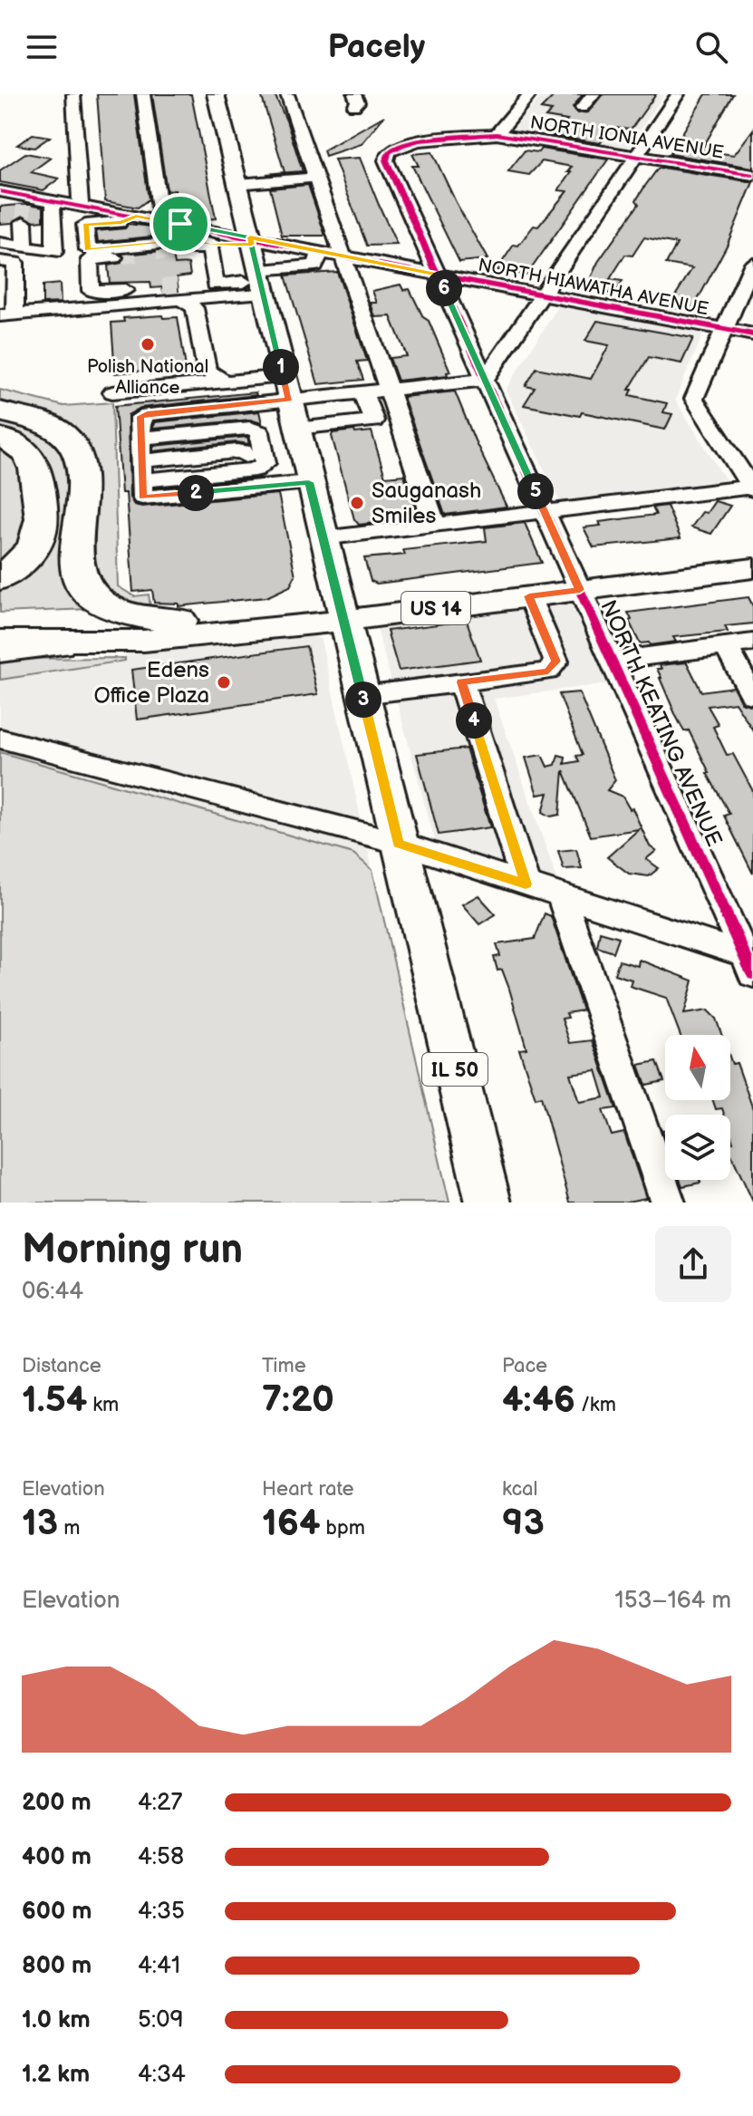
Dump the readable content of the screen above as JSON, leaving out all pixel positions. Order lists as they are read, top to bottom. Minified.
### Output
{"streets":{"main road":["US 14","IL 50"],"street":["NORTH IONIA AVENUE","NORTH HIAWATHA AVENUE","NORTH KEATING AVENUE"]},"crossings":[["NORTH IONIA AVENUE","NORTH KEATING AVENUE"],["NORTH HIAWATHA AVENUE","NORTH KEATING AVENUE"],["NORTH HIAWATHA AVENUE","IL 50"],["US 14","NORTH KEATING AVENUE"],["US 14","IL 50"]],"places":["Polish National Alliance","Sauganash Smiles","Edens Office Plaza"],"north":"top","page":{"header":"Pacely","pins":["6","1","5","2","3","4"],"heading":["Morning run","06:44"],"stats":[["Distance","1.54 km"],["Time","7:20"],["Pace","4:46 /km"],["Elevation","13 m"],["Heart rate","164 bpm"],["kcal","93"]],"chart":["Elevation","153–164 m"],"list":[{"name":"200 m","note":"4:27"},{"name":"400 m","note":"4:58"},{"name":"600 m","note":"4:35"},{"name":"800 m","note":"4:41"},{"name":"1.0 km","note":"5:09"},{"name":"1.2 km","note":"4:34"}]}}
